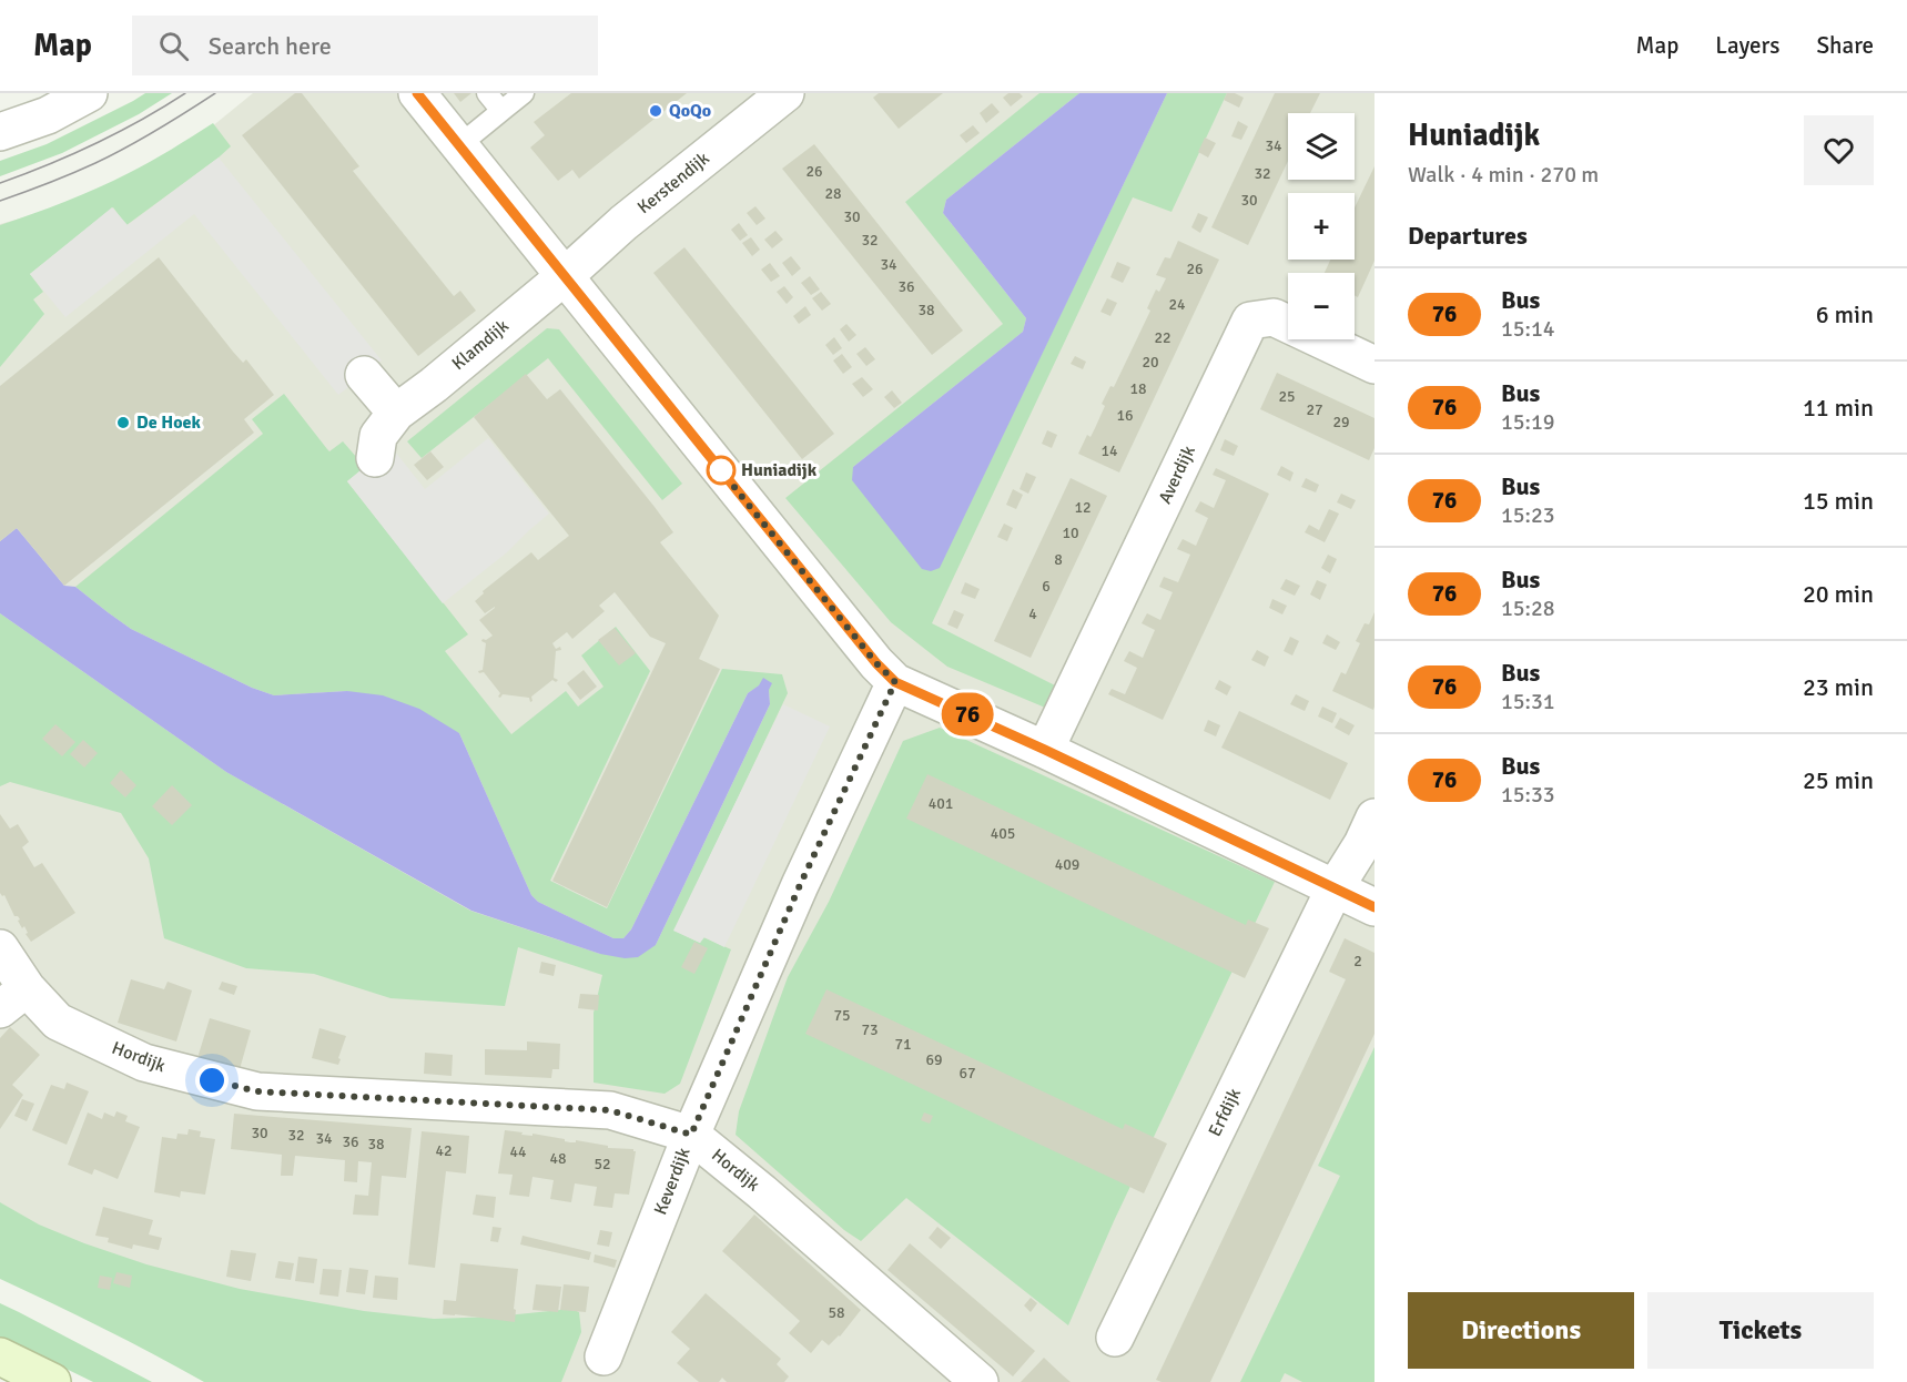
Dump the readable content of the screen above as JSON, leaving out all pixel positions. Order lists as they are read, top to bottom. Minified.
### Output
{"streets":{"street":["Kerstendijk","Klamdijk","Averdijk","Hordijk","Erfdijk","Keverdijk"]},"crossings":[["Kerstendijk","Klamdijk"],["Hordijk","Keverdijk"]],"places":["QoQo","De Hoek","Huniadijk"],"lines":["bus line 76"],"house_numbers":["34","26","32","28","30","30","32","34","26","36","24","38","22","20","18","25","27","16","29","14","12","10","8","6","4","401","405","409","2","75","73","71","69","67","30","32","34","36","38","42","44","48","52","58"],"page":{"header":"Map","search":"Search here","nav":["Map","Layers","Share"],"on_map":"76","heading":[["Huniadijk","Walk · 4 min · 270 m"],"Departures"],"map_buttons":["+","−"],"list":[{"mark":"76","name":"Bus","note":"15:14","value":"6 min"},{"mark":"76","name":"Bus","note":"15:19","value":"11 min"},{"mark":"76","name":"Bus","note":"15:23","value":"15 min"},{"mark":"76","name":"Bus","note":"15:28","value":"20 min"},{"mark":"76","name":"Bus","note":"15:31","value":"23 min"},{"mark":"76","name":"Bus","note":"15:33","value":"25 min"}],"buttons":["Directions","Tickets"]}}
